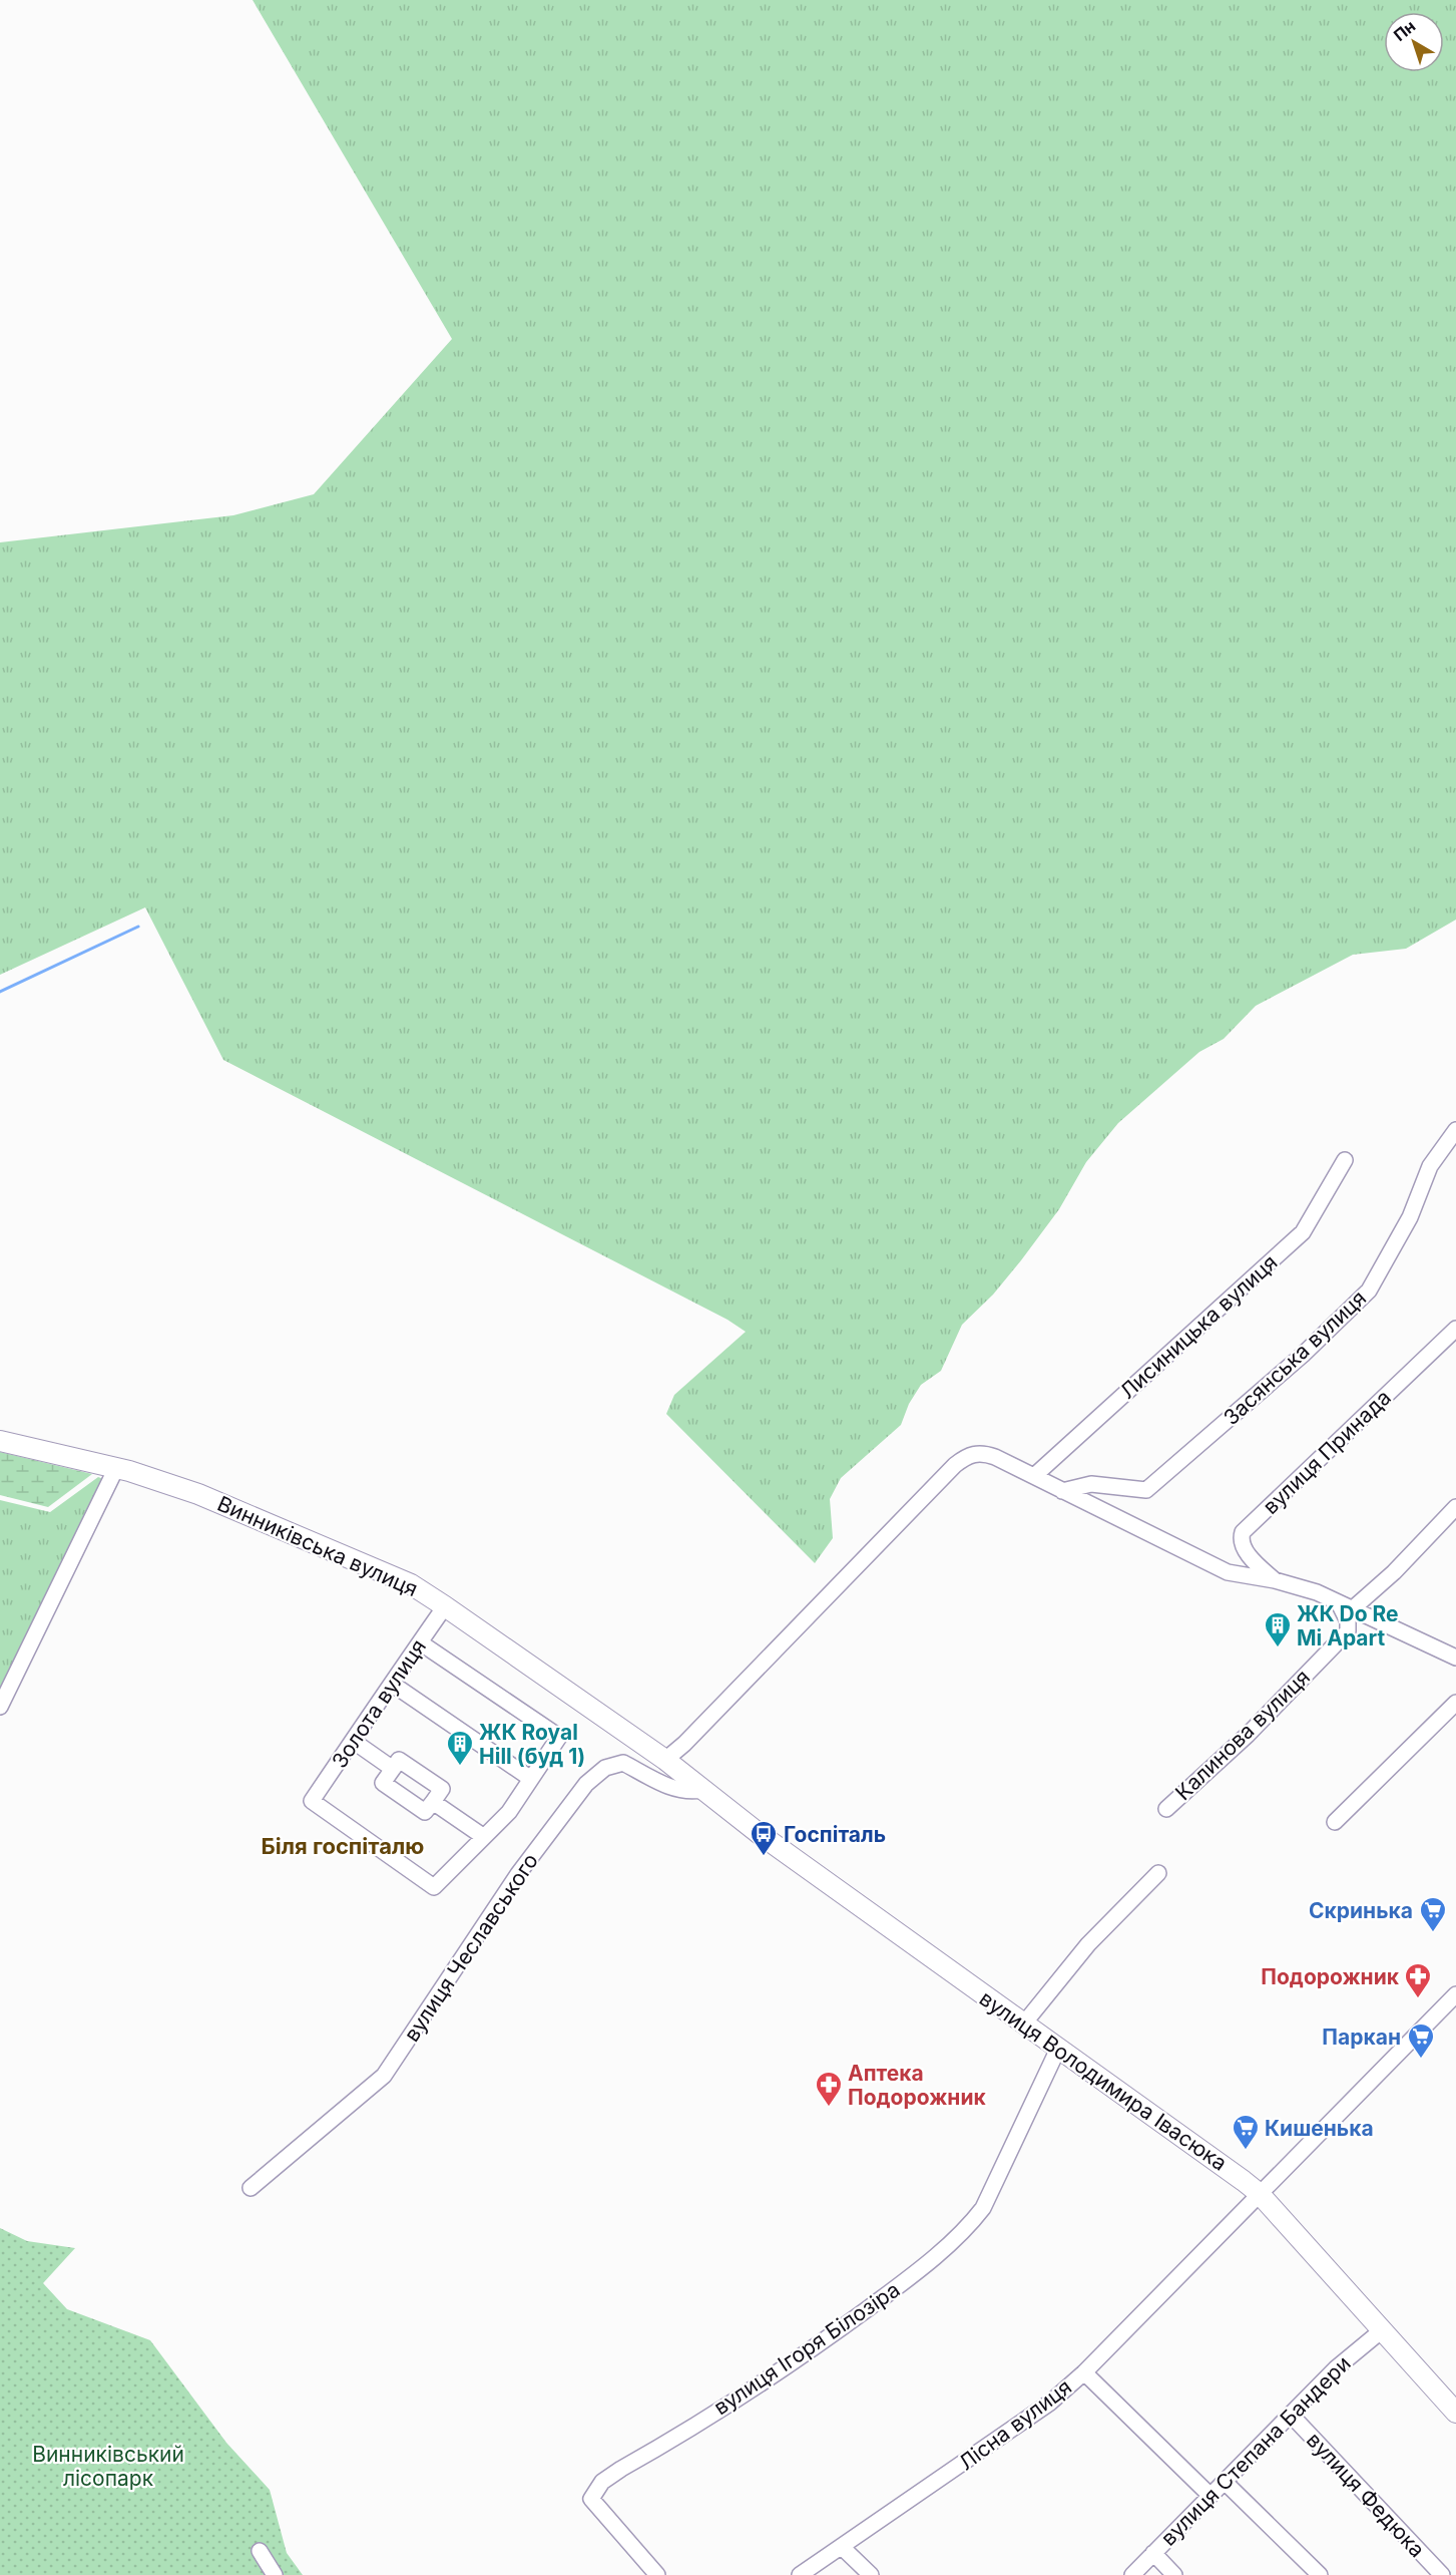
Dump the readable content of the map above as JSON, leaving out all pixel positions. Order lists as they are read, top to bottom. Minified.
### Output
{"streets":{"main road":["Винниківська вулиця","вулиця Володимира Івасюка"],"street":["Лисиницька вулиця","Засянська вулиця","вулиця Принада","Золота вулиця","Калинова вулиця","вулиця Чеславського","вулиця Ігоря Білозіра","Лісна вулиця","вулиця Степана Бандери","вулиця Федюка"]},"crossings":[["Винниківська вулиця","Золота вулиця"],["Винниківська вулиця","вулиця Володимира Івасюка"],["вулиця Чеславського","вулиця Володимира Івасюка"],["вулиця Володимира Івасюка","вулиця Ігоря Білозіра"],["вулиця Володимира Івасюка","Лісна вулиця"],["вулиця Володимира Івасюка","вулиця Степана Бандери"],["вулиця Степана Бандери","вулиця Федюка"]],"districts":["Біля госпіталю"],"parks":["Винниківський лісопарк"],"places":{"building":["ЖК Do Re Mi Apart","ЖК Royal Hill (буд 1)"],"bus stop":["Госпіталь"],"supermarket":["Скринька","Паркан","Кишенька"],"pharmacy":["Подорожник","Аптека Подорожник"]},"north":"top left"}
